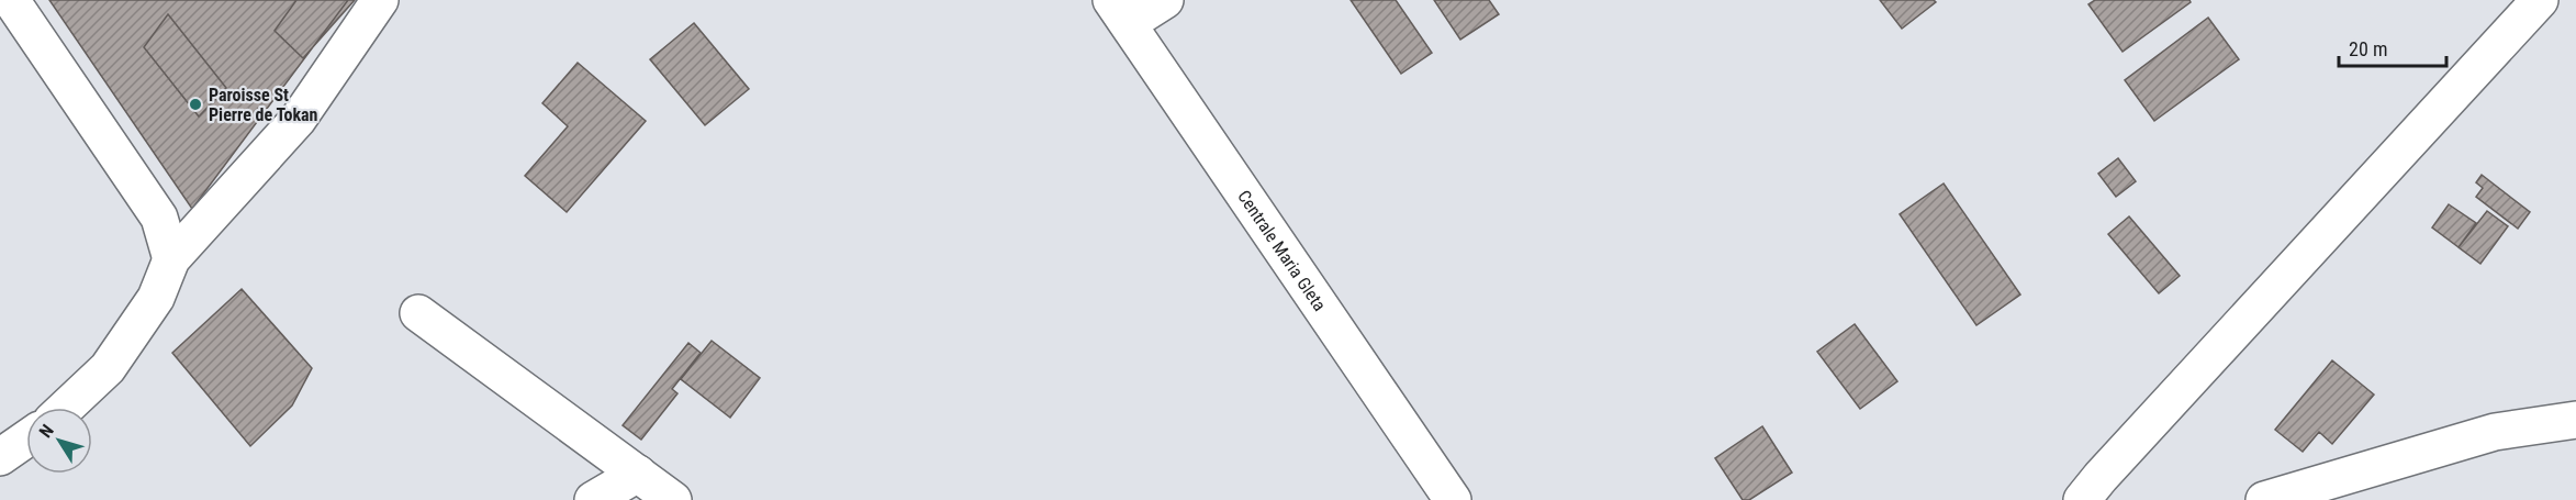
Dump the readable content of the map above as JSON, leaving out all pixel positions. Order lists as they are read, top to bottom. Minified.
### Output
{"streets":{"street":["Centrale Maria Gleta"]},"places":["Paroisse St Pierre de Tokan"],"scale_bar":"20 m","north":"top left"}
